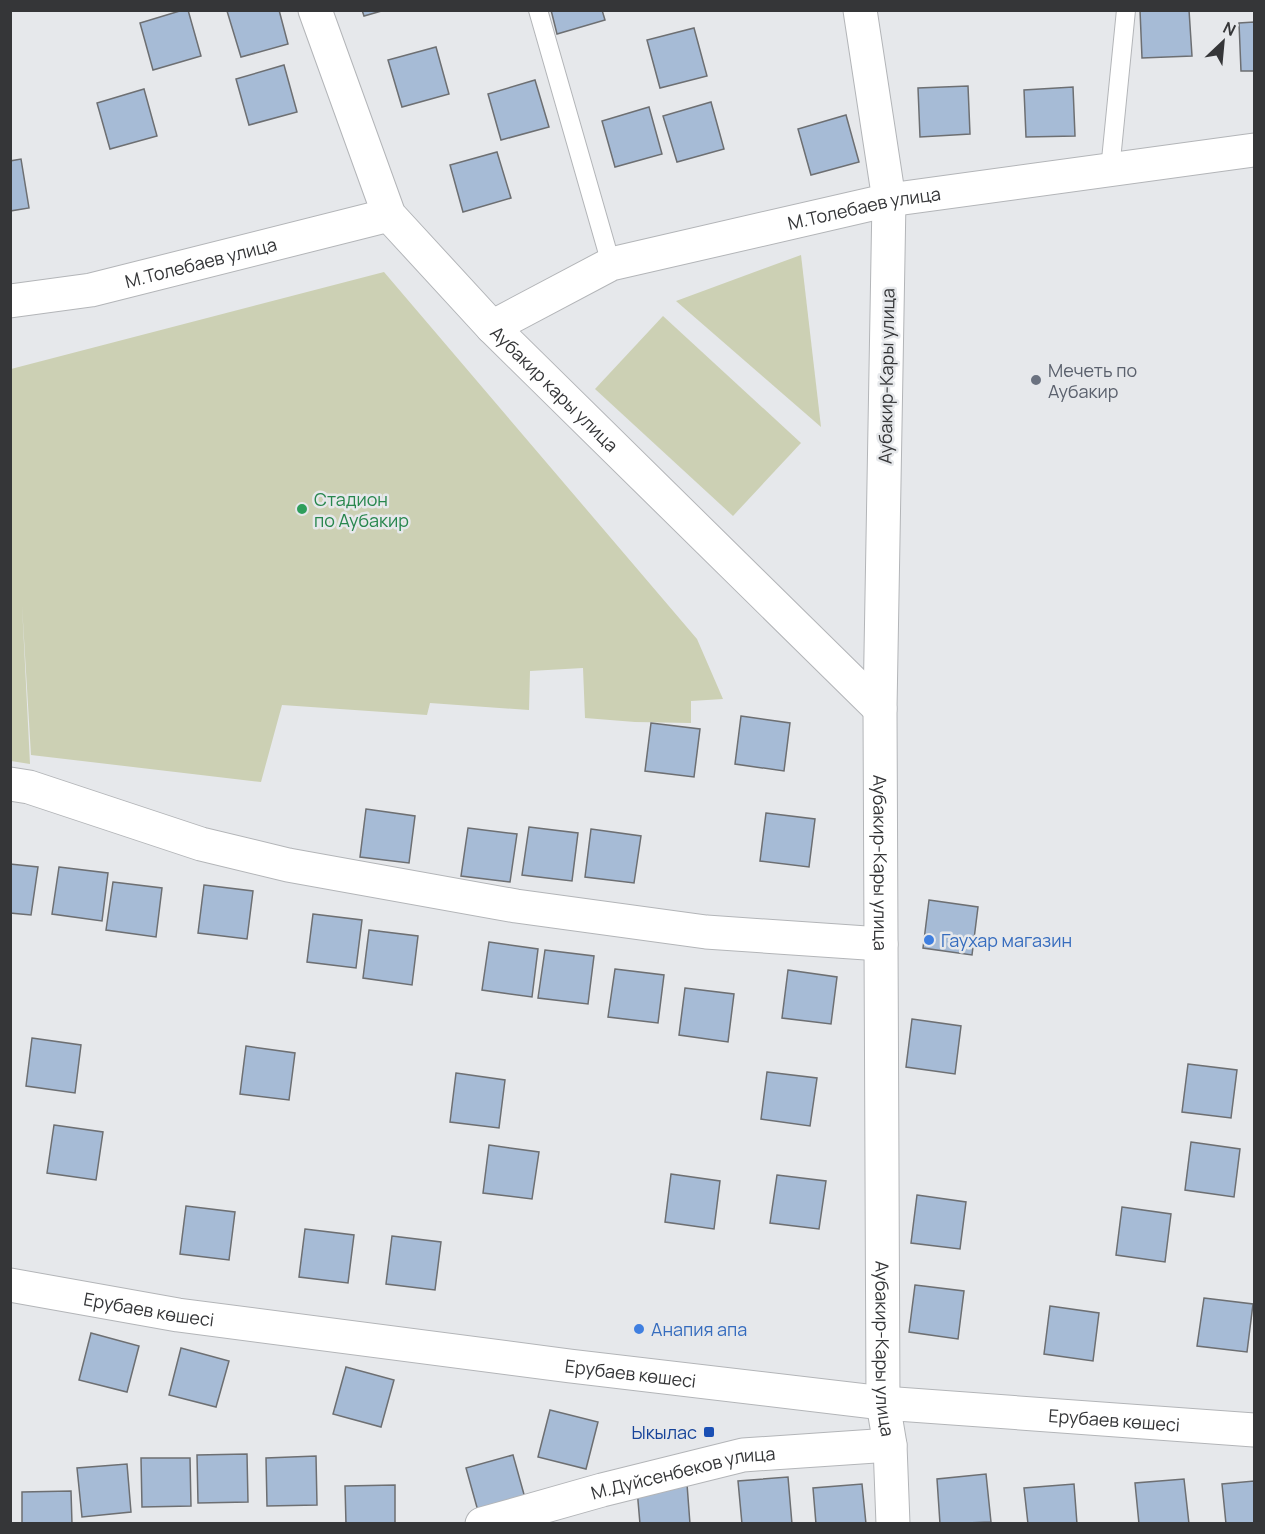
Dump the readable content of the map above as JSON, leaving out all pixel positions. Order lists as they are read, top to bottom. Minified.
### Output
{"streets":{"street":["М.Толебаев улица","Аубакир-Кары улица","Аубакир кары улица","Ерубаев көшесі","М.Дуйсенбеков улица"]},"crossings":[["М.Толебаев улица","Аубакир-Кары улица"],["М.Толебаев улица","Аубакир кары улица"],["Аубакир-Кары улица","Аубакир кары улица"],["Аубакир-Кары улица","Ерубаев көшесі"],["Аубакир-Кары улица","М.Дуйсенбеков улица"]],"places":{"other":["Мечеть по Аубакир","Стадион по Аубакир","Гаухар магазин","Анапия апа"],"transit":["Ыкылас"]},"north":"top right"}
